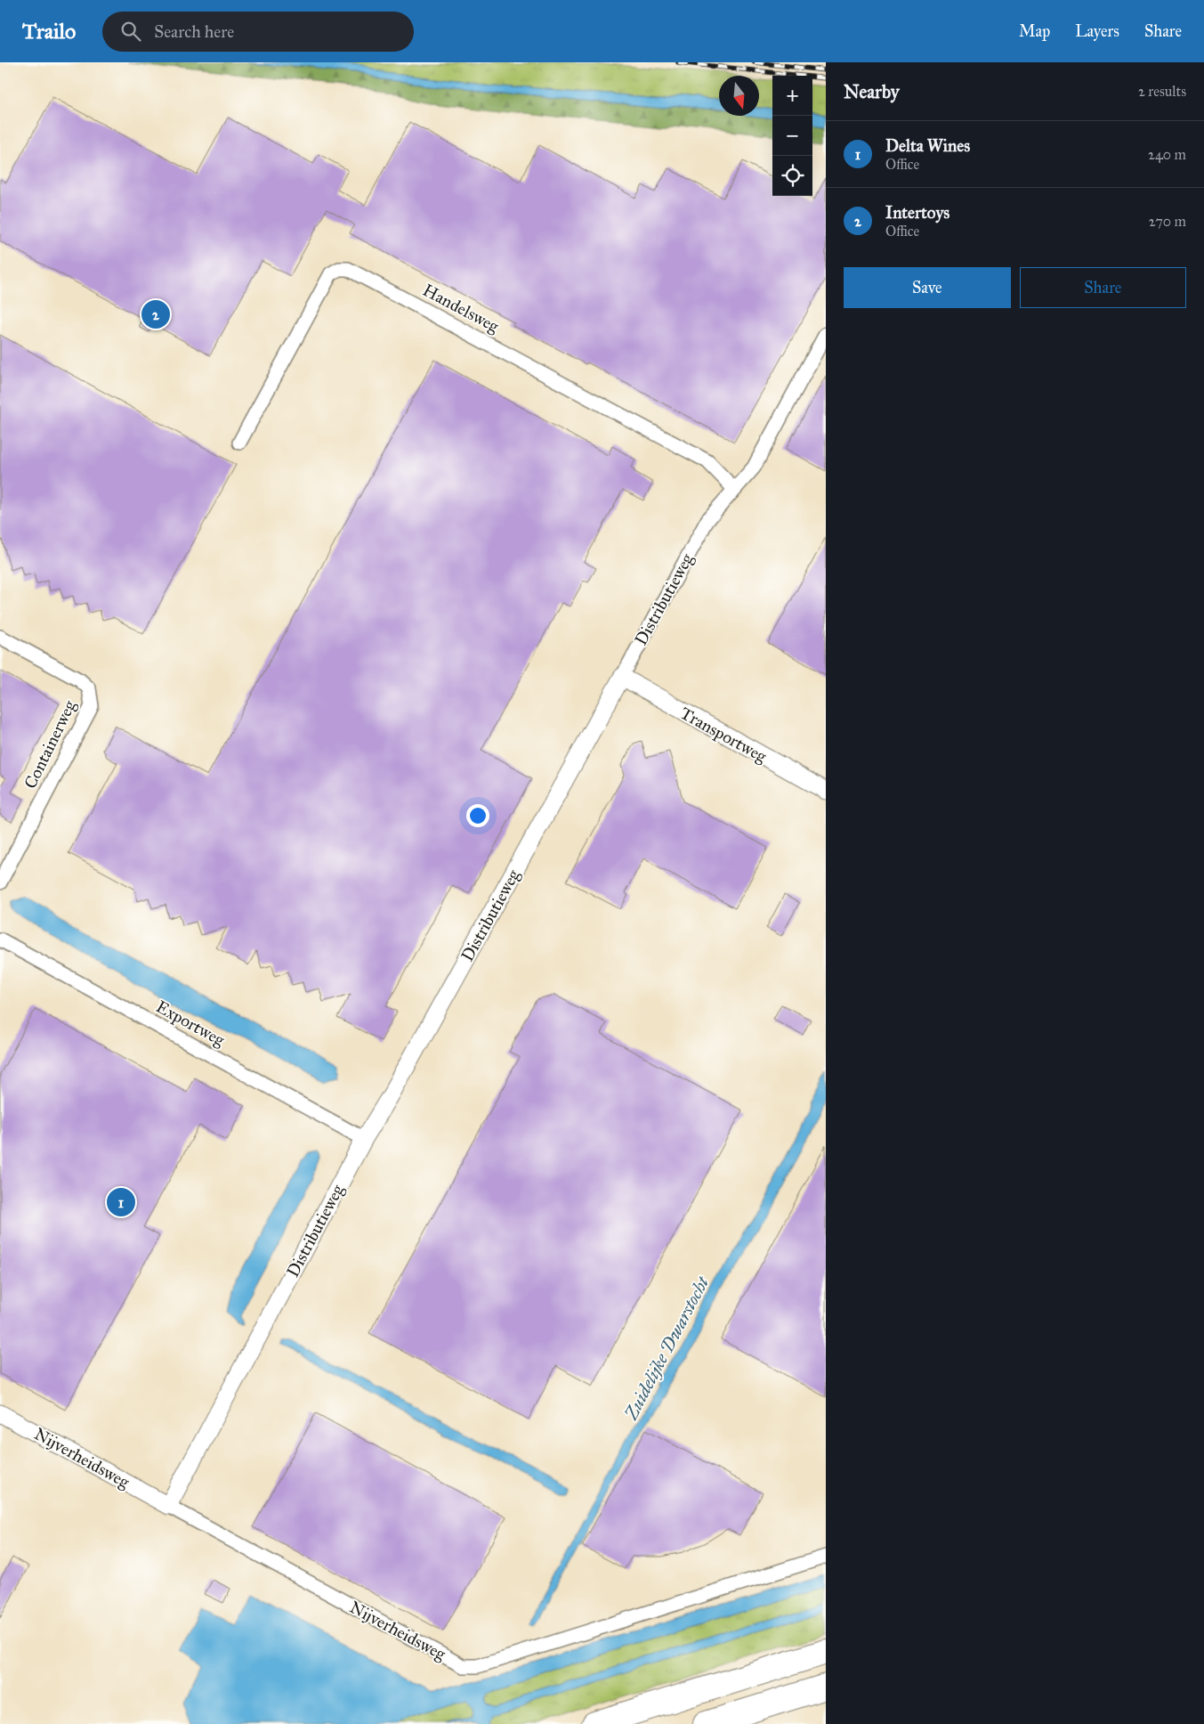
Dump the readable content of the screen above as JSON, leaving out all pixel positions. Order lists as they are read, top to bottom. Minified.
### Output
{"streets":{"street":["Handelsweg","Distributieweg","Transportweg","Containerweg","Exportweg","Nijverheidsweg"]},"crossings":[["Handelsweg","Distributieweg"],["Distributieweg","Transportweg"],["Distributieweg","Exportweg"],["Distributieweg","Nijverheidsweg"]],"water":["Zuidelijke Dwarstocht"],"north":"bottom","page":{"header":"Trailo","search":"Search here","nav":["Map","Layers","Share"],"heading":["Nearby","2 results"],"map_buttons":["+","−"],"list":[{"mark":"1","name":"Delta Wines","note":"Office","value":"240 m"},{"mark":"2","name":"Intertoys","note":"Office","value":"270 m"}],"buttons":["Save","Share"],"pins":["2","1"]}}
